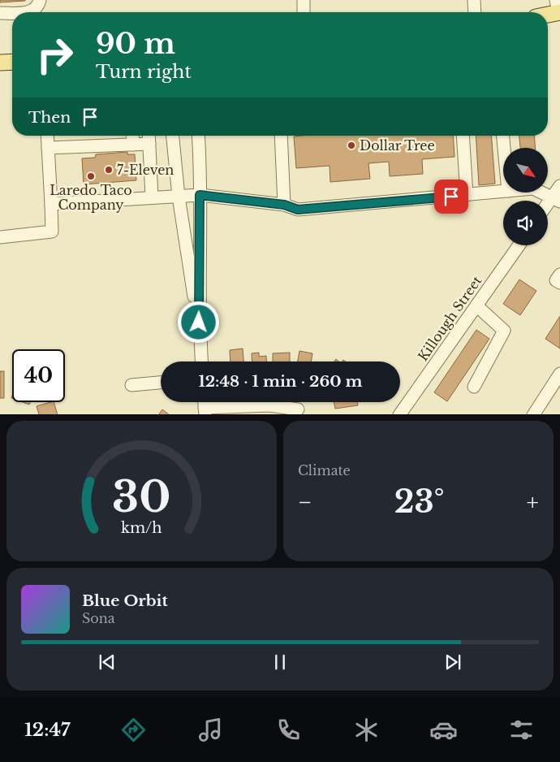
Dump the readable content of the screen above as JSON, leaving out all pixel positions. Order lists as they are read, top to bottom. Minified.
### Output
{"streets":{"street":["Killough Street"]},"places":["Dollar Tree","7-Eleven","Laredo Taco Company"],"north":"bottom right","page":{"turn":["90 m","Turn right"],"then":"Then","limit":"40","trip":"12:48 · 1 min · 260 m","tile":"Climate","heat":["−","23°","+"],"song":["Blue Orbit","Sona"],"tabs":"12:47","gauge":["30","km/h"]}}
